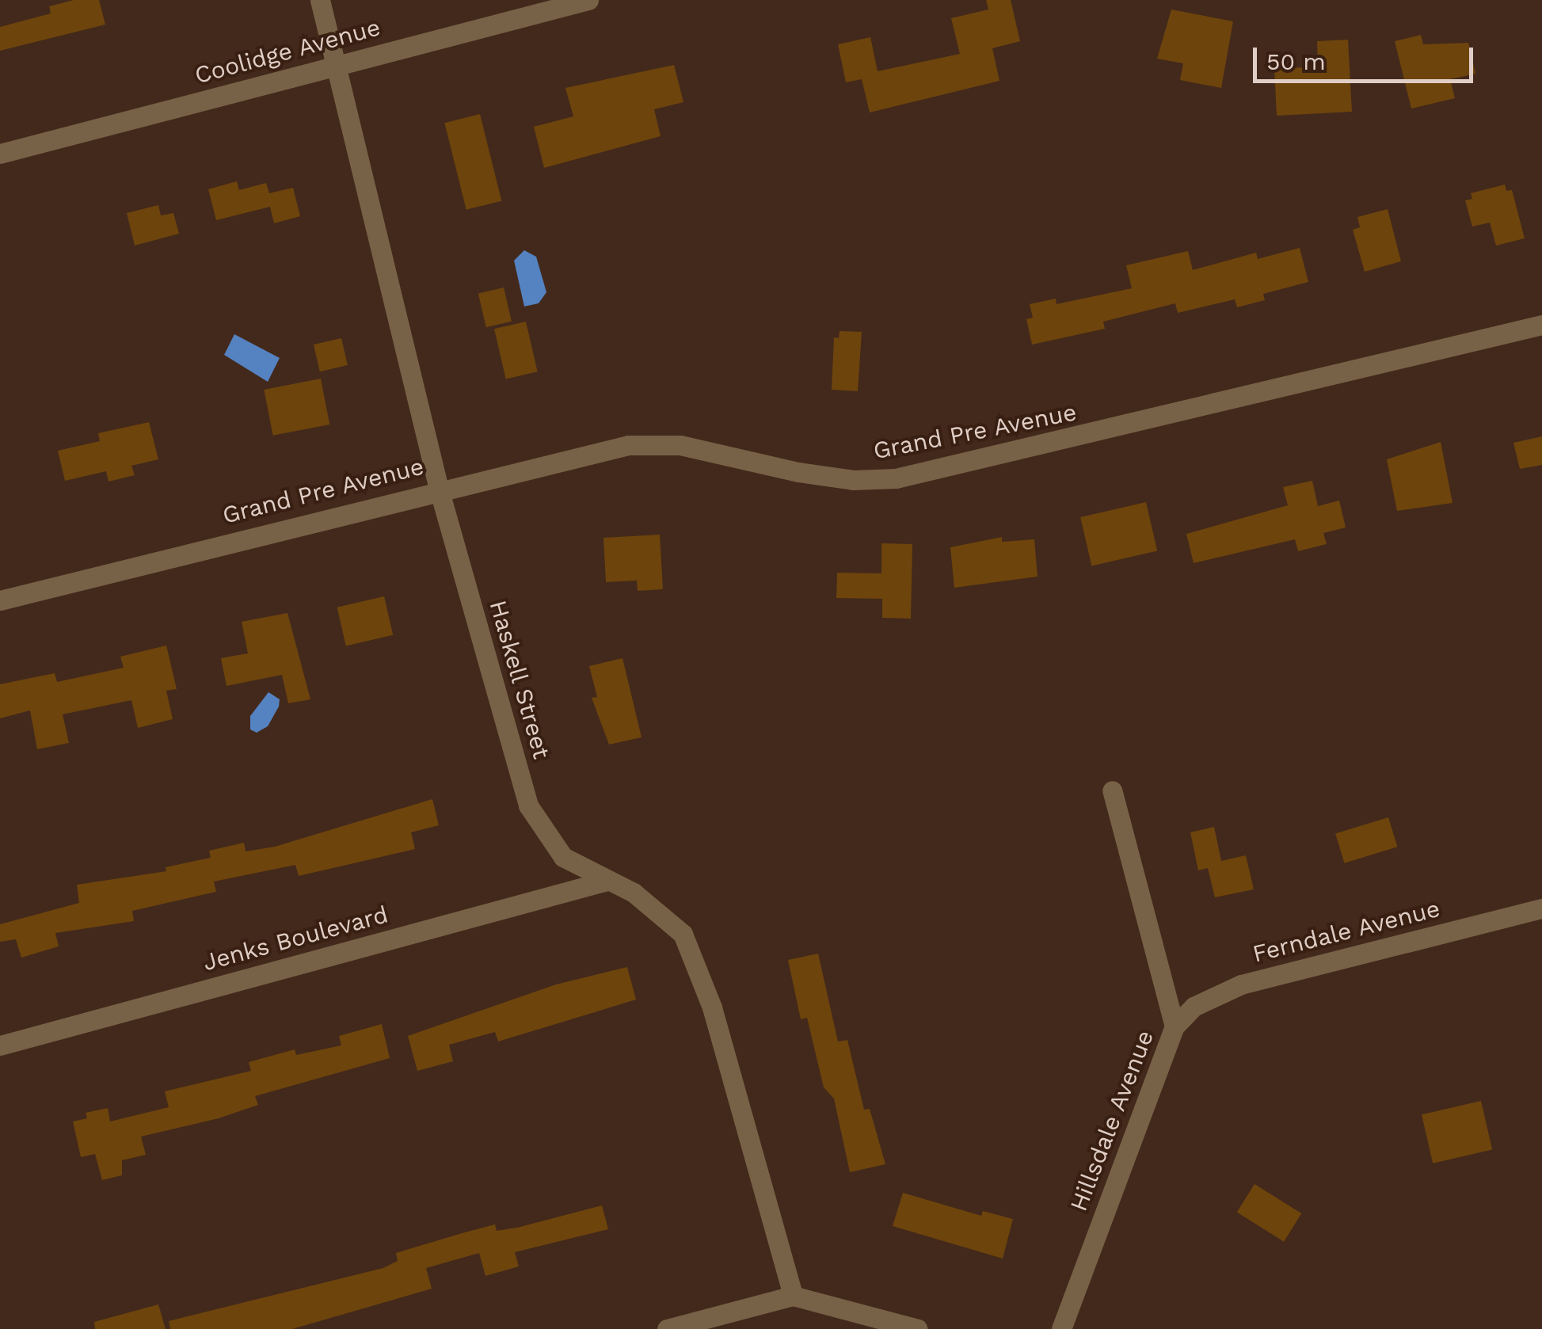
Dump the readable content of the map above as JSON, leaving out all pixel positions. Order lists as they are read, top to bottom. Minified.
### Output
{"streets":{"street":["Coolidge Avenue","Grand Pre Avenue","Haskell Street","Ferndale Avenue","Jenks Boulevard","Hillsdale Avenue"]},"crossings":[["Coolidge Avenue","Haskell Street"],["Grand Pre Avenue","Haskell Street"],["Haskell Street","Jenks Boulevard"],["Ferndale Avenue","Hillsdale Avenue"]],"scale_bar":"50 m"}
